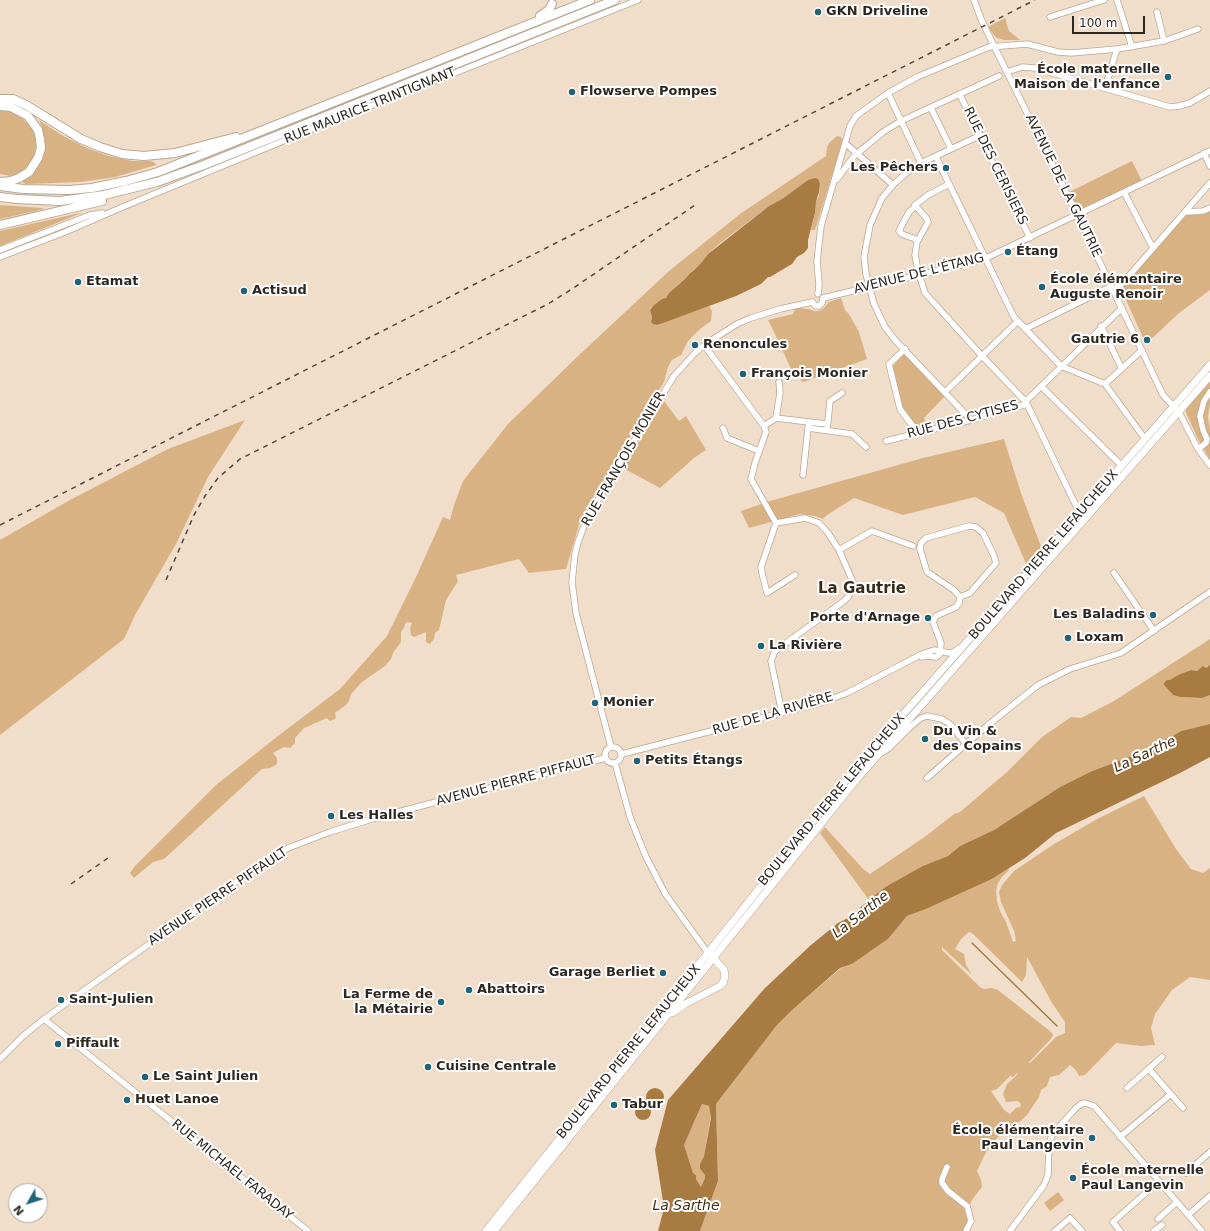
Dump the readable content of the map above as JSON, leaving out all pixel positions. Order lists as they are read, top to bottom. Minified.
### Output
{"streets":{"main road":["BOULEVARD PIERRE LEFAUCHEUX"],"street":["RUE MAURICE TRINTIGNANT","RUE DES CERISIERS","AVENUE DE LA GAUTRIE","AVENUE DE L'ÉTANG","RUE DES CYTISES","RUE FRANÇOIS MONIER","RUE DE LA RIVIÈRE","AVENUE PIERRE PIFFAULT","RUE MICHAEL FARADAY"]},"crossings":[["RUE DES CERISIERS","AVENUE DE L'ÉTANG"],["AVENUE DE LA GAUTRIE","AVENUE DE L'ÉTANG"],["AVENUE DE LA GAUTRIE","RUE DES CYTISES"],["AVENUE DE LA GAUTRIE","BOULEVARD PIERRE LEFAUCHEUX"],["AVENUE DE L'ÉTANG","RUE FRANÇOIS MONIER"],["RUE FRANÇOIS MONIER","RUE DE LA RIVIÈRE"],["RUE FRANÇOIS MONIER","AVENUE PIERRE PIFFAULT"],["BOULEVARD PIERRE LEFAUCHEUX","RUE DE LA RIVIÈRE"],["RUE DE LA RIVIÈRE","AVENUE PIERRE PIFFAULT"],["AVENUE PIERRE PIFFAULT","RUE MICHAEL FARADAY"]],"districts":["La Gautrie"],"water":["La Sarthe"],"places":["GKN Driveline","École maternelle Maison de l'enfance","Flowserve Pompes","Les Pêchers","Étang","Etamat","École élémentaire Auguste Renoir","Actisud","Gautrie 6","Renoncules","François Monier","Les Baladins","Porte d'Arnage","Loxam","La Rivière","Monier","Du Vin & des Copains","Petits Étangs","Les Halles","Garage Berliet","Abattoirs","Saint-Julien","La Ferme de la Métairie","Piffault","Cuisine Centrale","Le Saint Julien","Huet Lanoe","Tabur","École élémentaire Paul Langevin","École maternelle Paul Langevin"],"scale_bar":"100 m","north":"bottom left"}
